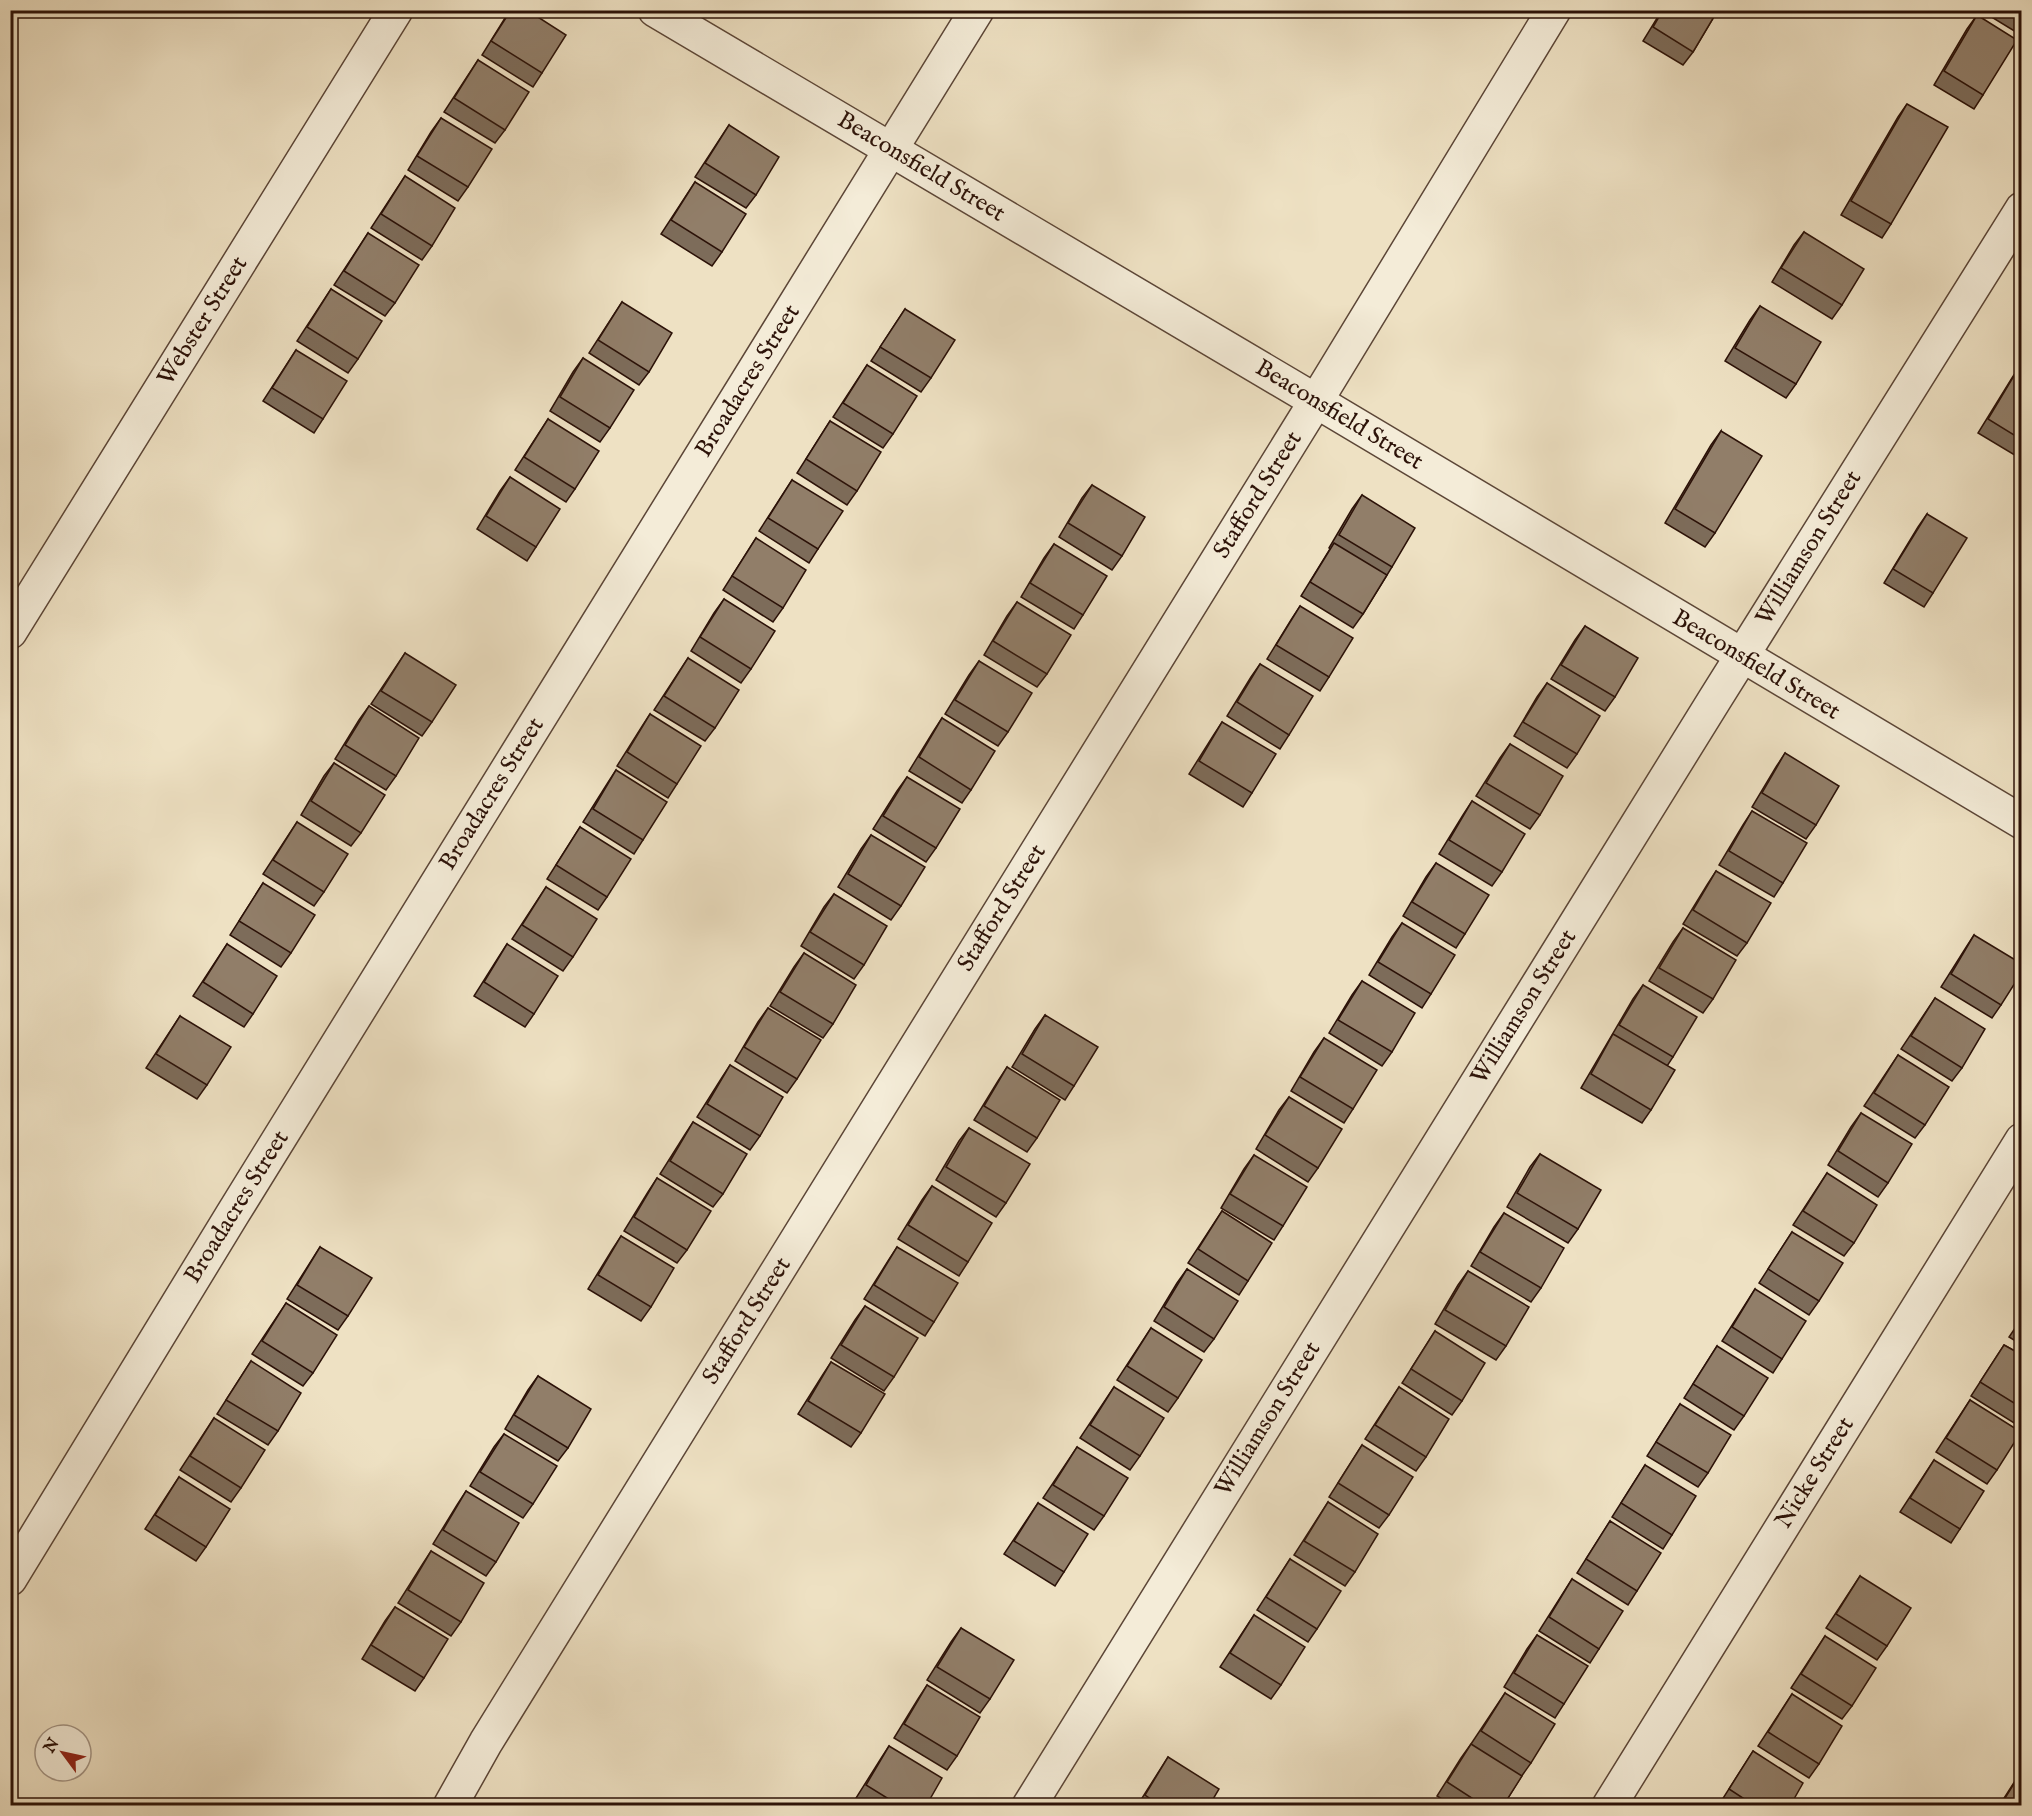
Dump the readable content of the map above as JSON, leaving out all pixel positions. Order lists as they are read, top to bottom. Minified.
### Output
{"streets":{"street":["Beaconsfield Street","Webster Street","Broadacres Street","Stafford Street","Williamson Street","Nicke Street"]},"crossings":[["Beaconsfield Street","Broadacres Street"],["Beaconsfield Street","Stafford Street"],["Beaconsfield Street","Williamson Street"]],"north":"top left"}
